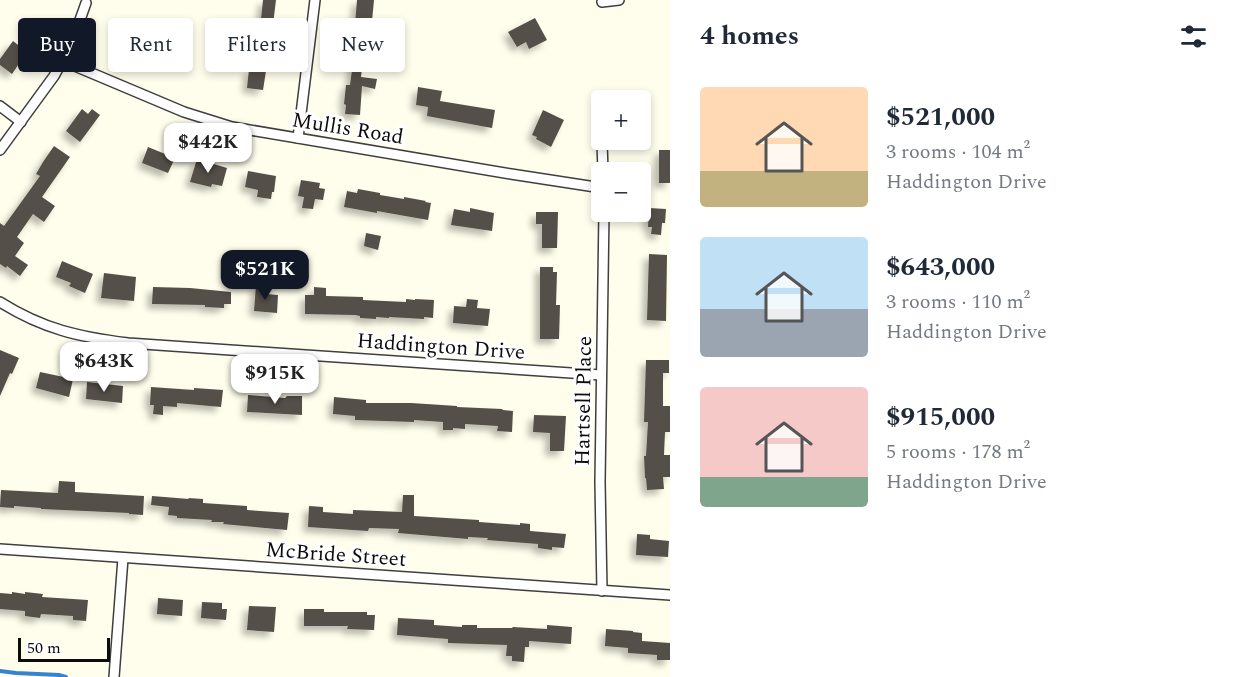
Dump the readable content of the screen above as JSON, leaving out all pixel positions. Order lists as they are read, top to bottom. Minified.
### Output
{"streets":{"street":["Mullis Road","Haddington Drive","Hartsell Place","McBride Street"]},"crossings":[["Haddington Drive","Hartsell Place"],["Hartsell Place","McBride Street"]],"scale_bar":"50 m","page":{"heading":"4 homes","chip":["Buy","Rent","Filters","New"],"list":[{"name":"$521,000","note":"3 rooms · 104 m² · Haddington Drive"},{"name":"$643,000","note":"3 rooms · 110 m² · Haddington Drive"},{"name":"$915,000","note":"5 rooms · 178 m² · Haddington Drive"}],"map_buttons":["+","−"],"price":["$442K","$521K","$643K","$915K"],"scale":"50 m"}}
